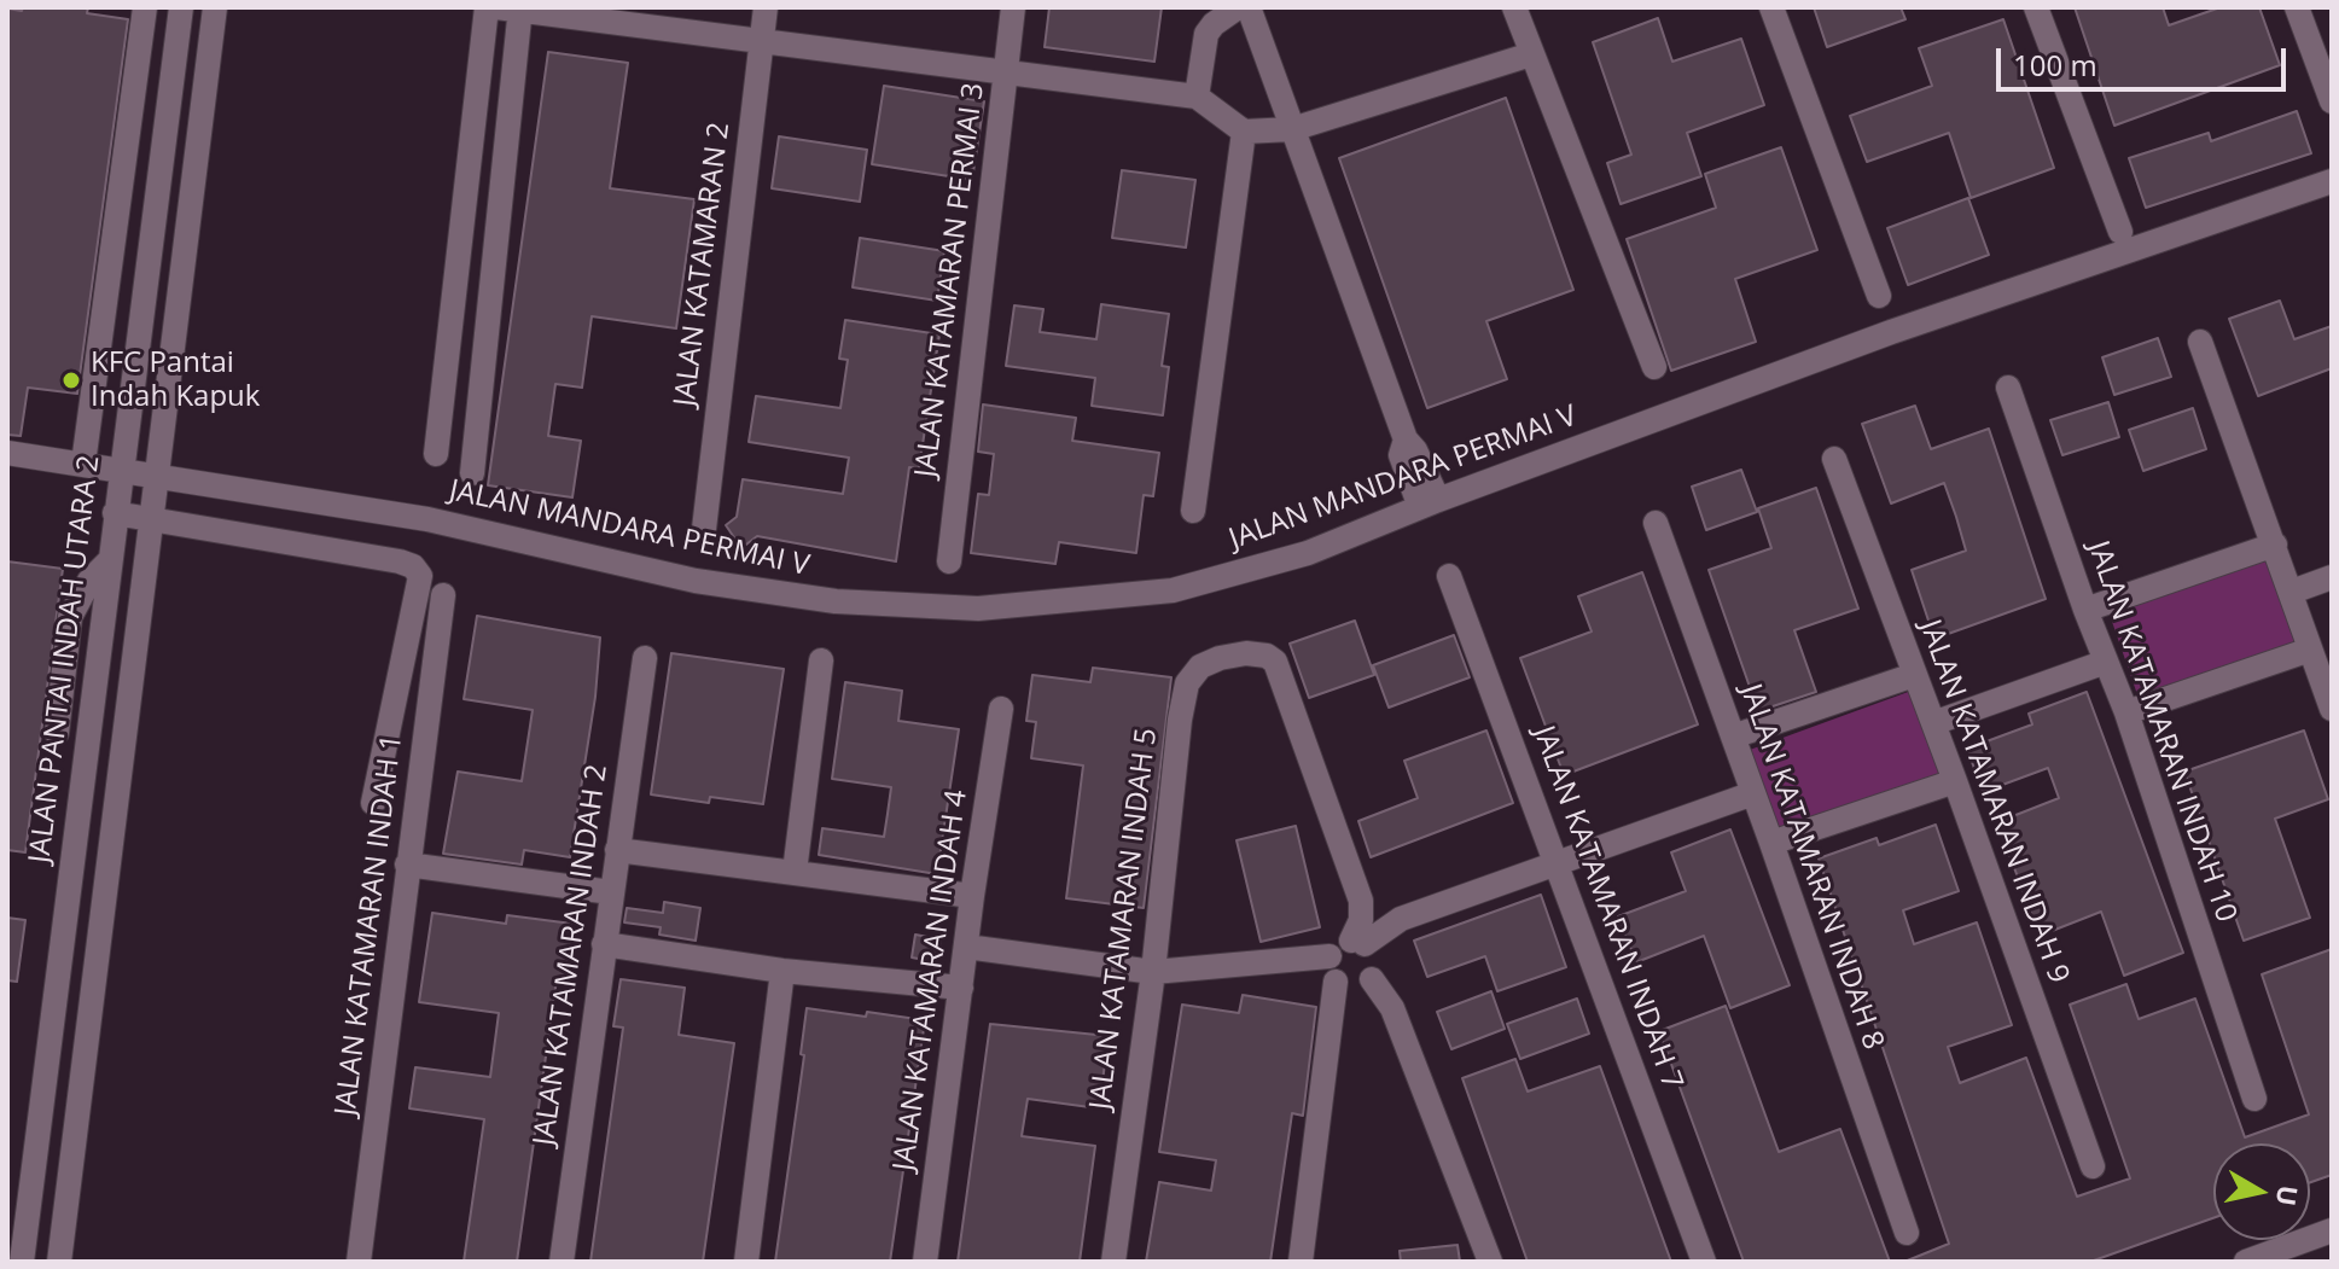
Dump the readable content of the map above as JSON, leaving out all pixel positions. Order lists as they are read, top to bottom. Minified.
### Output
{"streets":{"street":["JALAN KATAMARAN 2","JALAN KATAMARAN PERMAI 3","JALAN MANDARA PERMAI V","JALAN PANTAI INDAH UTARA 2","JALAN KATAMARAN INDAH 10","JALAN KATAMARAN INDAH 9","JALAN KATAMARAN INDAH 8","JALAN KATAMARAN INDAH 7","JALAN KATAMARAN INDAH 5","JALAN KATAMARAN INDAH 1","JALAN KATAMARAN INDAH 2","JALAN KATAMARAN INDAH 4"]},"crossings":[["JALAN MANDARA PERMAI V","JALAN PANTAI INDAH UTARA 2"],["JALAN PANTAI INDAH UTARA 2","JALAN KATAMARAN INDAH 1"]],"places":["KFC Pantai Indah Kapuk"],"scale_bar":"100 m","north":"right"}
